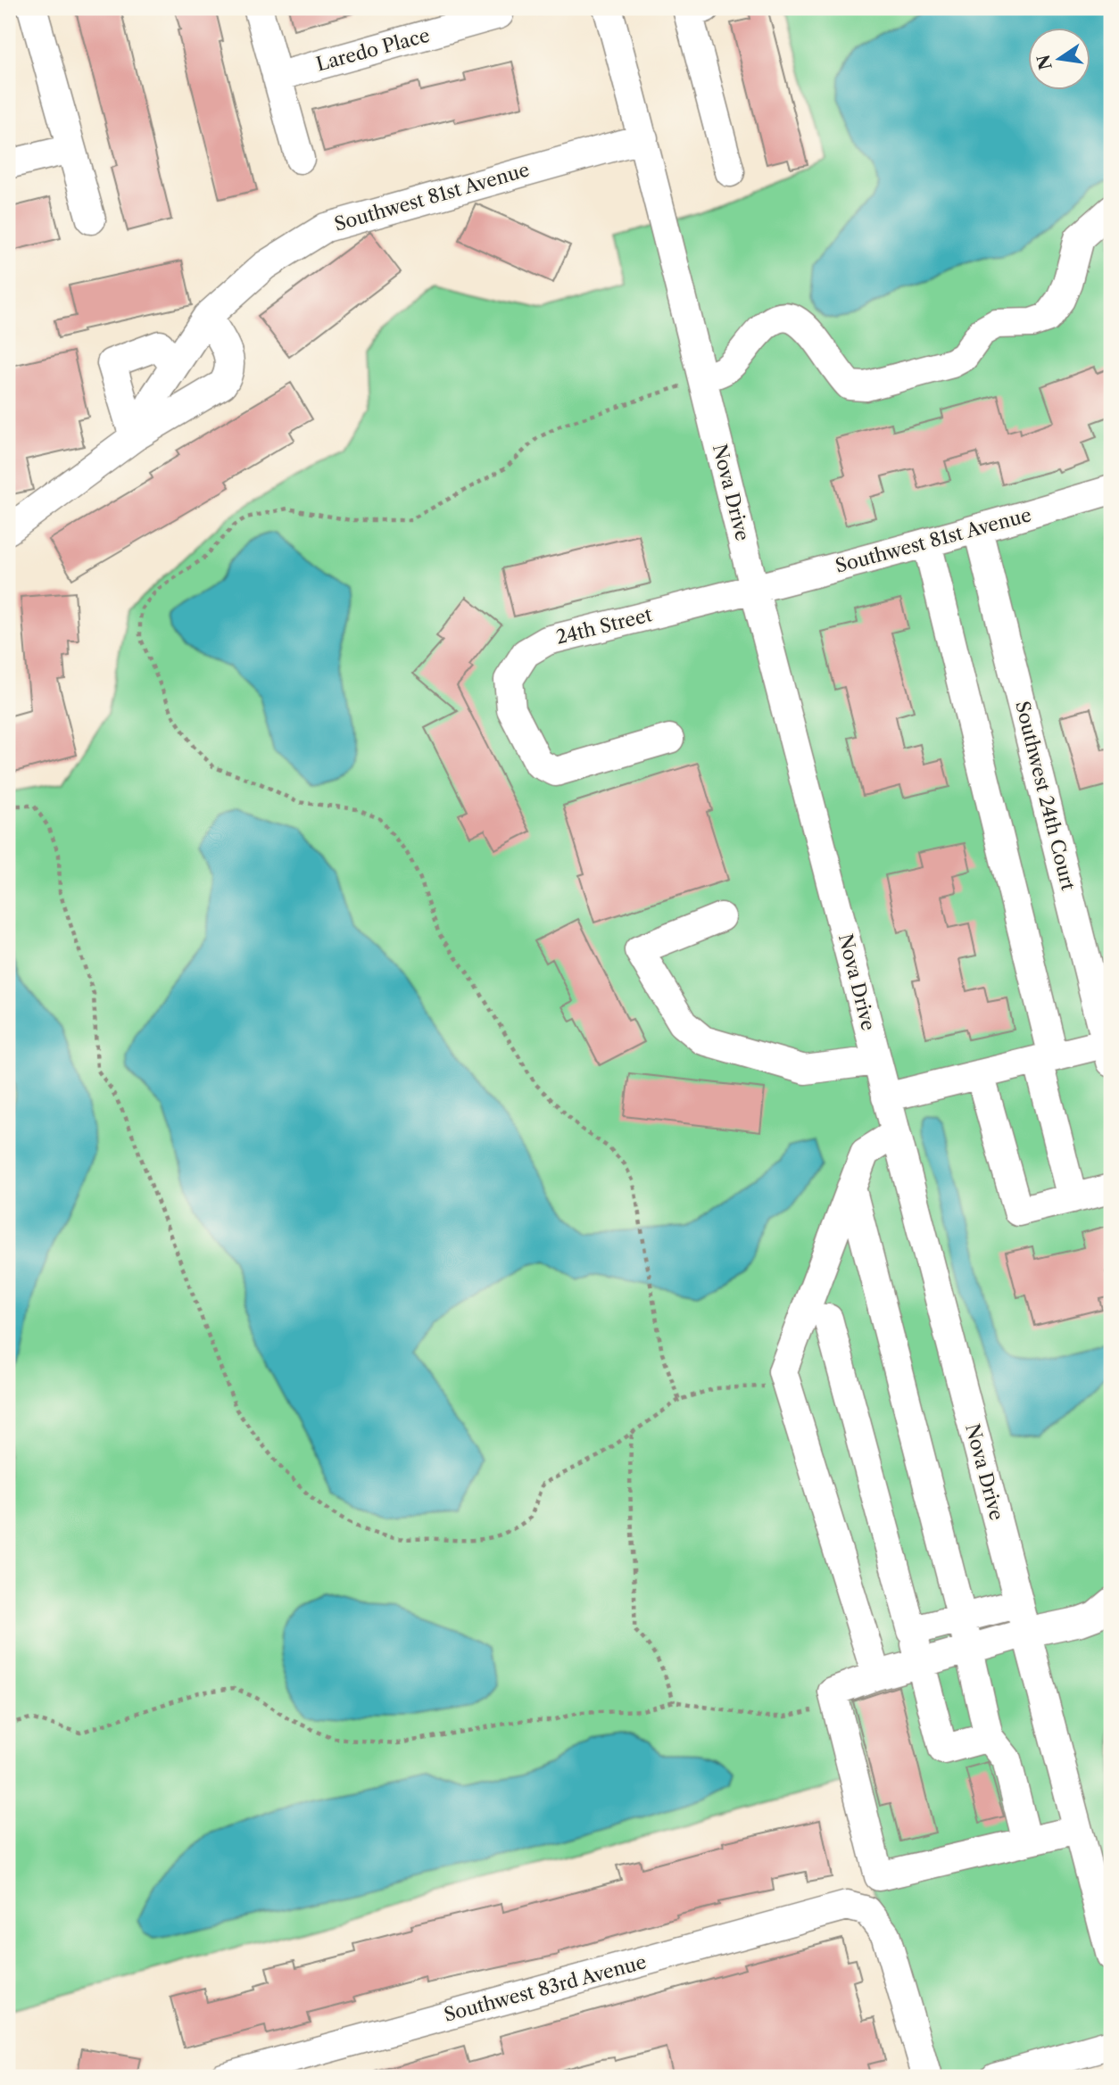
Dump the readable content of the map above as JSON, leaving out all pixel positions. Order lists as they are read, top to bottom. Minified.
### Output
{"streets":{"street":["Laredo Place","Southwest 81st Avenue","Nova Drive","24th Street","Southwest 24th Court","Southwest 83rd Avenue"]},"crossings":[["Southwest 81st Avenue","Nova Drive"],["Southwest 81st Avenue","24th Street"],["Southwest 81st Avenue","Southwest 24th Court"],["Nova Drive","24th Street"]],"north":"left"}
